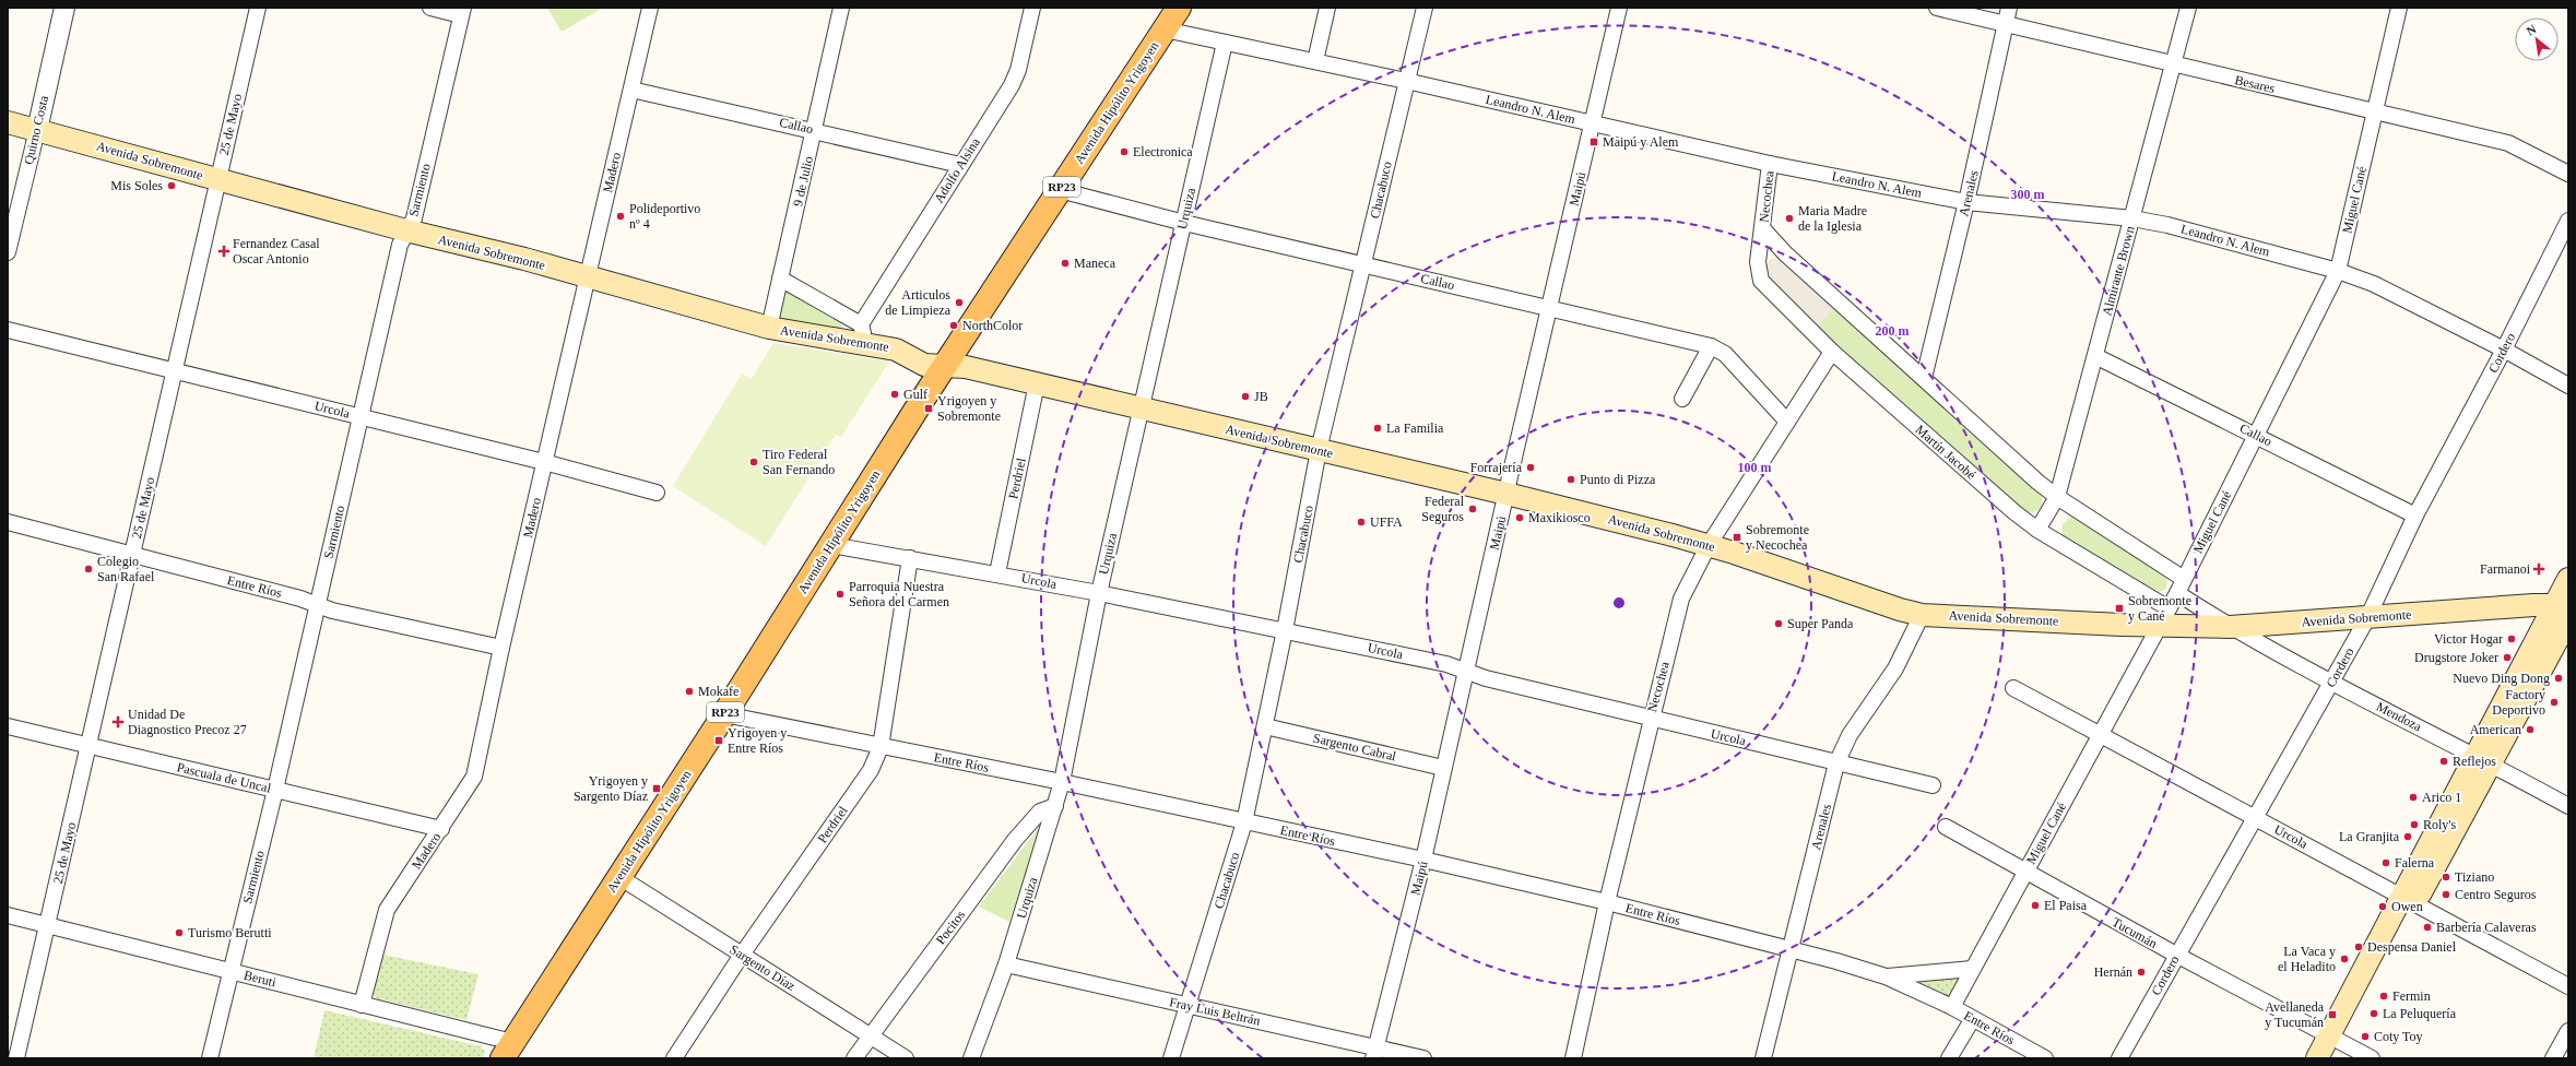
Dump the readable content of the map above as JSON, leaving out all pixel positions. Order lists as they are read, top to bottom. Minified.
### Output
{"streets":{"main road":["Avenida Hipólito Yrigoyen","Avenida Sobremonte","RP23"],"street":["Besares","Leandro N. Alem","25 de Mayo","Callao","Quirno Costa","Adolfo Alsina","Madero","9 de Julio","Maipú","Sarmiento","Chacabuco","Arenales","Necochea","Miguel Cané","Urquiza","Almirante Brown","Cordero","Urcola","Martín Jacobé","Perdriel","Entre Ríos","Mendoza","Sargento Cabral","Pascuala de Uncal","Pocitos","Tucumán","Sargento Díaz","Beruti","Fray Luis Beltrán"]},"crossings":[["Besares","Arenales"],["Besares","Miguel Cané"],["Besares","Almirante Brown"],["Avenida Hipólito Yrigoyen","Leandro N. Alem"],["Avenida Hipólito Yrigoyen","Callao"],["Avenida Hipólito Yrigoyen","Avenida Sobremonte"],["Avenida Hipólito Yrigoyen","Urcola"],["Avenida Hipólito Yrigoyen","Entre Ríos"],["Avenida Hipólito Yrigoyen","Sargento Díaz"],["Avenida Hipólito Yrigoyen","Beruti"],["Leandro N. Alem","Maipú"],["Leandro N. Alem","Chacabuco"],["Leandro N. Alem","Arenales"],["Leandro N. Alem","Necochea"],["Leandro N. Alem","Miguel Cané"],["Leandro N. Alem","Urquiza"],["Leandro N. Alem","Almirante Brown"],["Leandro N. Alem","Cordero"],["25 de Mayo","Avenida Sobremonte"],["25 de Mayo","Urcola"],["25 de Mayo","Entre Ríos"],["25 de Mayo","Pascuala de Uncal"],["25 de Mayo","Beruti"],["Callao","Adolfo Alsina"],["Callao","Madero"],["Callao","9 de Julio"],["Callao","Maipú"],["Callao","Chacabuco"],["Callao","Necochea"],["Callao","Miguel Cané"],["Callao","Urquiza"],["Callao","Almirante Brown"],["Callao","Cordero"],["Quirno Costa","Avenida Sobremonte"],["Avenida Sobremonte","Adolfo Alsina"],["Avenida Sobremonte","Madero"],["Avenida Sobremonte","9 de Julio"],["Avenida Sobremonte","Maipú"],["Avenida Sobremonte","Sarmiento"],["Avenida Sobremonte","Chacabuco"],["Avenida Sobremonte","Arenales"],["Avenida Sobremonte","Necochea"],["Avenida Sobremonte","Miguel Cané"],["Avenida Sobremonte","Urquiza"],["Avenida Sobremonte","Cordero"],["Avenida Sobremonte","Martín Jacobé"],["Avenida Sobremonte","Perdriel"],["Avenida Sobremonte","Mendoza"],["Madero","Urcola"],["Madero","Entre Ríos"],["Madero","Pascuala de Uncal"],["Madero","Beruti"],["Maipú","Urcola"],["Maipú","Entre Ríos"],["Maipú","Sargento Cabral"],["Maipú","Fray Luis Beltrán"],["Sarmiento","Urcola"],["Sarmiento","Entre Ríos"],["Sarmiento","Pascuala de Uncal"],["Sarmiento","Beruti"],["Chacabuco","Urcola"],["Chacabuco","Entre Ríos"],["Chacabuco","Sargento Cabral"],["Chacabuco","Fray Luis Beltrán"],["Arenales","Urcola"],["Arenales","Entre Ríos"],["Necochea","Urcola"],["Necochea","Martín Jacobé"],["Necochea","Entre Ríos"],["Miguel Cané","Urcola"],["Miguel Cané","Martín Jacobé"],["Miguel Cané","Entre Ríos"],["Miguel Cané","Mendoza"],["Miguel Cané","Tucumán"],["Urquiza","Urcola"],["Urquiza","Entre Ríos"],["Urquiza","Pocitos"],["Urquiza","Fray Luis Beltrán"],["Almirante Brown","Martín Jacobé"],["Cordero","Urcola"],["Cordero","Mendoza"],["Cordero","Tucumán"],["Urcola","Perdriel"],["Perdriel","Entre Ríos"],["Perdriel","Sargento Díaz"],["Pocitos","Sargento Díaz"]],"places":{"transit":["Maipú y Alem","Yrigoyen y Sobremonte","Sobremonte y Necochea","Sobremonte y Cané","Yrigoyen y Entre Ríos","Yrigoyen y Sargento Díaz","Avellaneda y Tucumán"],"other":["Electronica","Mis Soles","Polideportivo nº 4","Maria Madre de la Iglesia","Maneca","Articulos de Limpieza","NorthColor","Gulf","JB","La Familia","Tiro Federal San Fernando","Forrajería","Punto di Pizza","Federal Seguros","Maxikiosco","UFFA","Colegio San Rafael","Parroquia Nuestra Señora del Carmen","Super Panda","Victor Hogar","Drugstore Joker","Nuevo Ding Dong","Mokafe","Factory Deportivo","American","Reflejos","Arico 1","Roly's","La Granjita","Falerna","Tiziano","Centro Seguros","El Paisa","Owen","Barbería Calaveras","Turismo Berutti","Despensa Daniel","La Vaca y el Heladito","Hernán","Fermin","La Peluquería","Coty Toy"],"health":["Fernandez Casal Oscar Antonio","Farmanoi","Unidad De Diagnostico Precoz 27"]},"north":"top left","rings":["300 m","200 m","100 m"]}
